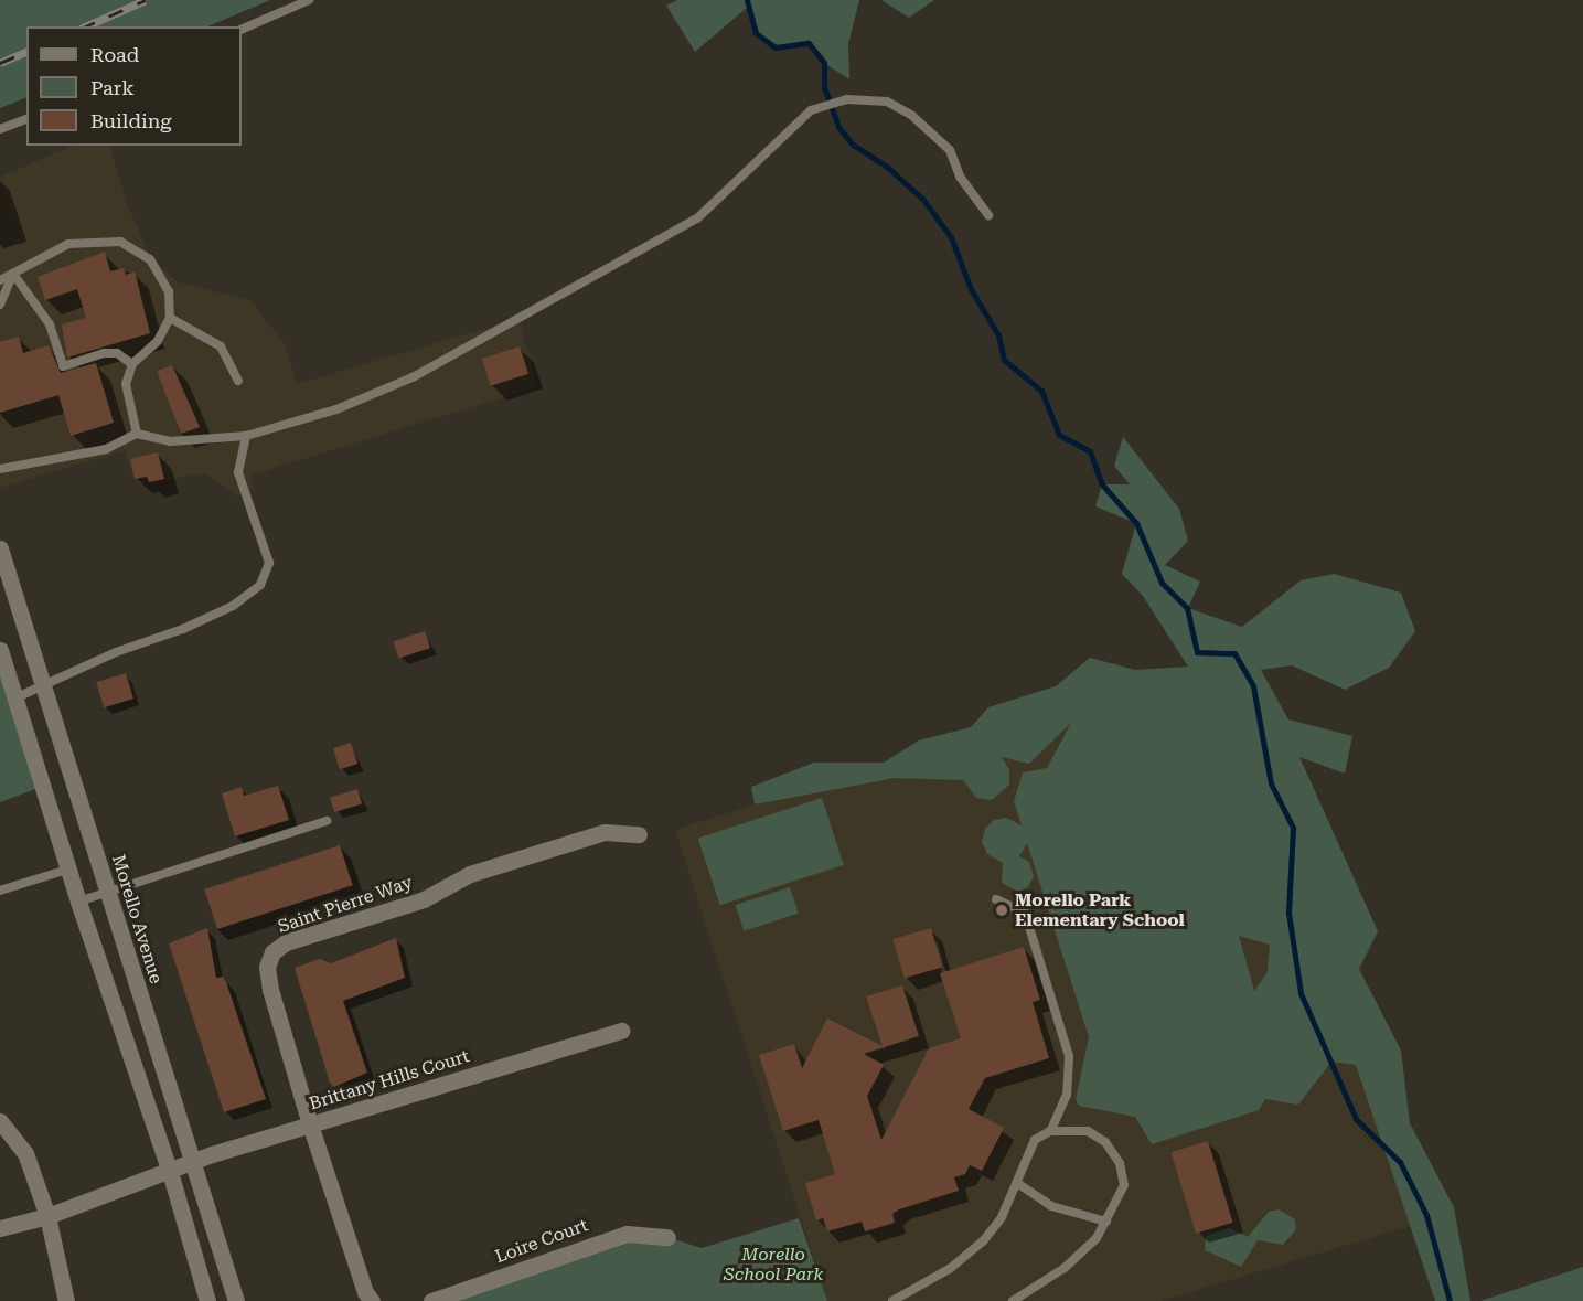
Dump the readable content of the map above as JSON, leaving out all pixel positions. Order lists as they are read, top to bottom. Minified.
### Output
{"streets":{"street":["Saint Pierre Way","Morello Avenue","Brittany Hills Court","Loire Court"]},"crossings":[["Saint Pierre Way","Brittany Hills Court"],["Morello Avenue","Brittany Hills Court"]],"parks":["Morello School Park"],"places":["Morello Park Elementary School"],"legend":["Road","Park","Building"]}
